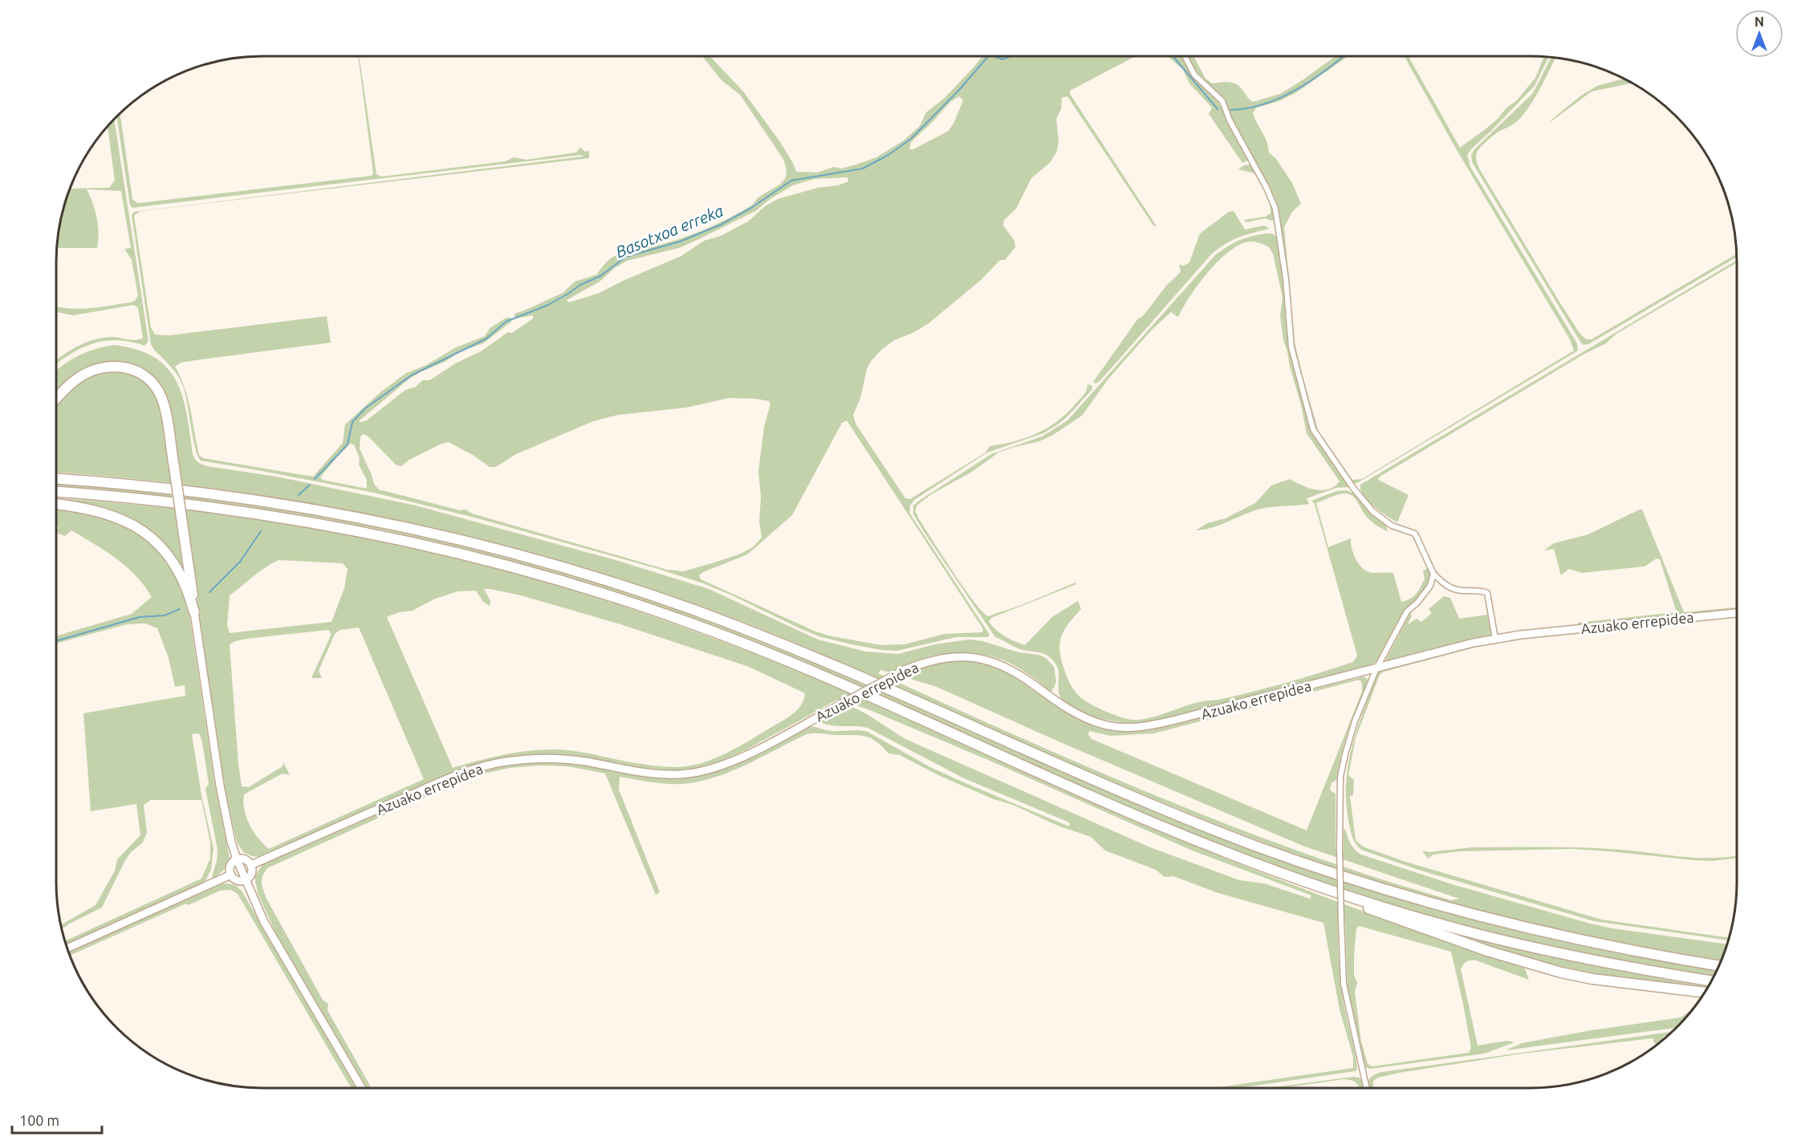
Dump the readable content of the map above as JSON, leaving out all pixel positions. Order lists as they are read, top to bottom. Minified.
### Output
{"streets":{"street":["Azuako errepidea"]},"water":["Basotxoa erreka"],"scale_bar":"100 m","north":"top"}
